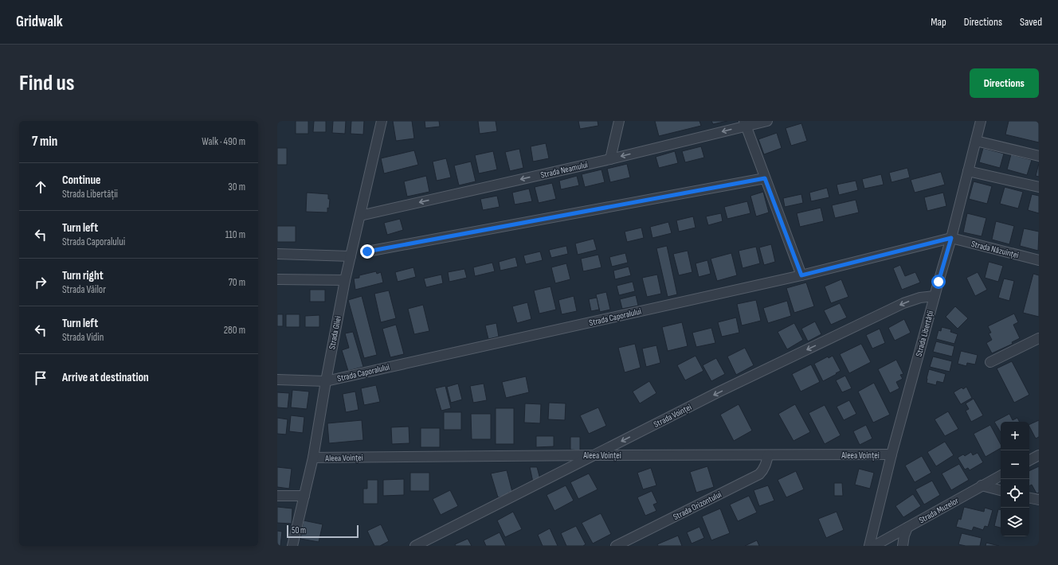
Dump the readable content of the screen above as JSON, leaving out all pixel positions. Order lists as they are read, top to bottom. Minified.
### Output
{"streets":{"street":["Strada Neamului","Strada Năzuinței","Strada Caporalului","Strada Gliei","Strada Libertății","Strada Voinței","Aleea Voinței","Strada Orizontului","Strada Muzelor"]},"crossings":[["Strada Neamului","Strada Gliei"],["Strada Năzuinței","Strada Caporalului"],["Strada Năzuinței","Strada Libertății"],["Strada Caporalului","Strada Gliei"],["Strada Caporalului","Strada Libertății"],["Strada Gliei","Aleea Voinței"],["Strada Libertății","Strada Voinței"],["Strada Libertății","Aleea Voinței"],["Strada Voinței","Aleea Voinței"],["Aleea Voinței","Strada Orizontului"]],"one_way":["Strada Voinței"],"scale_bar":"50 m","page":{"header":"Gridwalk","nav":["Map","Directions","Saved"],"buttons":"Directions","title":"Find us","heading":["7 min","Walk · 490 m"],"list":[["Continue","Strada Libertății","30 m"],["Turn left","Strada Caporalului","110 m"],["Turn right","Strada Văilor","70 m"],["Turn left","Strada Vidin","280 m"],"Arrive at destination"],"map_buttons":["+","−"],"scale":"50 m"}}
